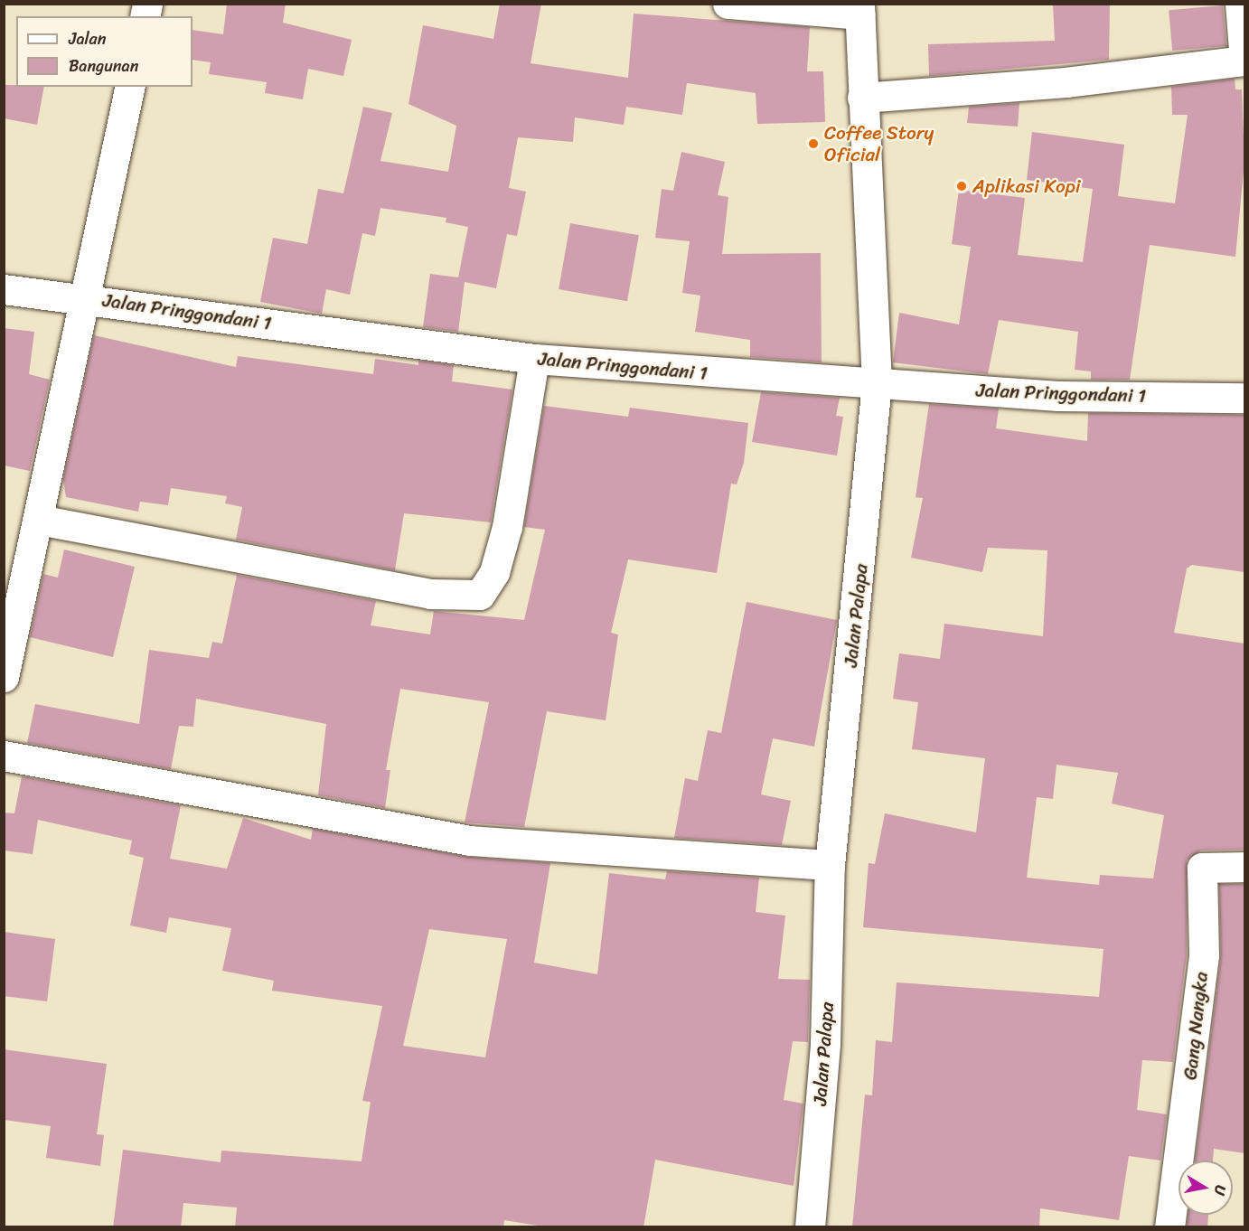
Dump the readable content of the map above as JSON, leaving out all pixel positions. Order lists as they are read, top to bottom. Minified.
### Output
{"streets":{"street":["Jalan Pringgondani 1","Jalan Palapa","Gang Nangka"]},"crossings":[["Jalan Pringgondani 1","Jalan Palapa"]],"places":["Coffee Story Oficial","Aplikasi Kopi"],"legend":["Jalan","Bangunan"],"north":"right"}
